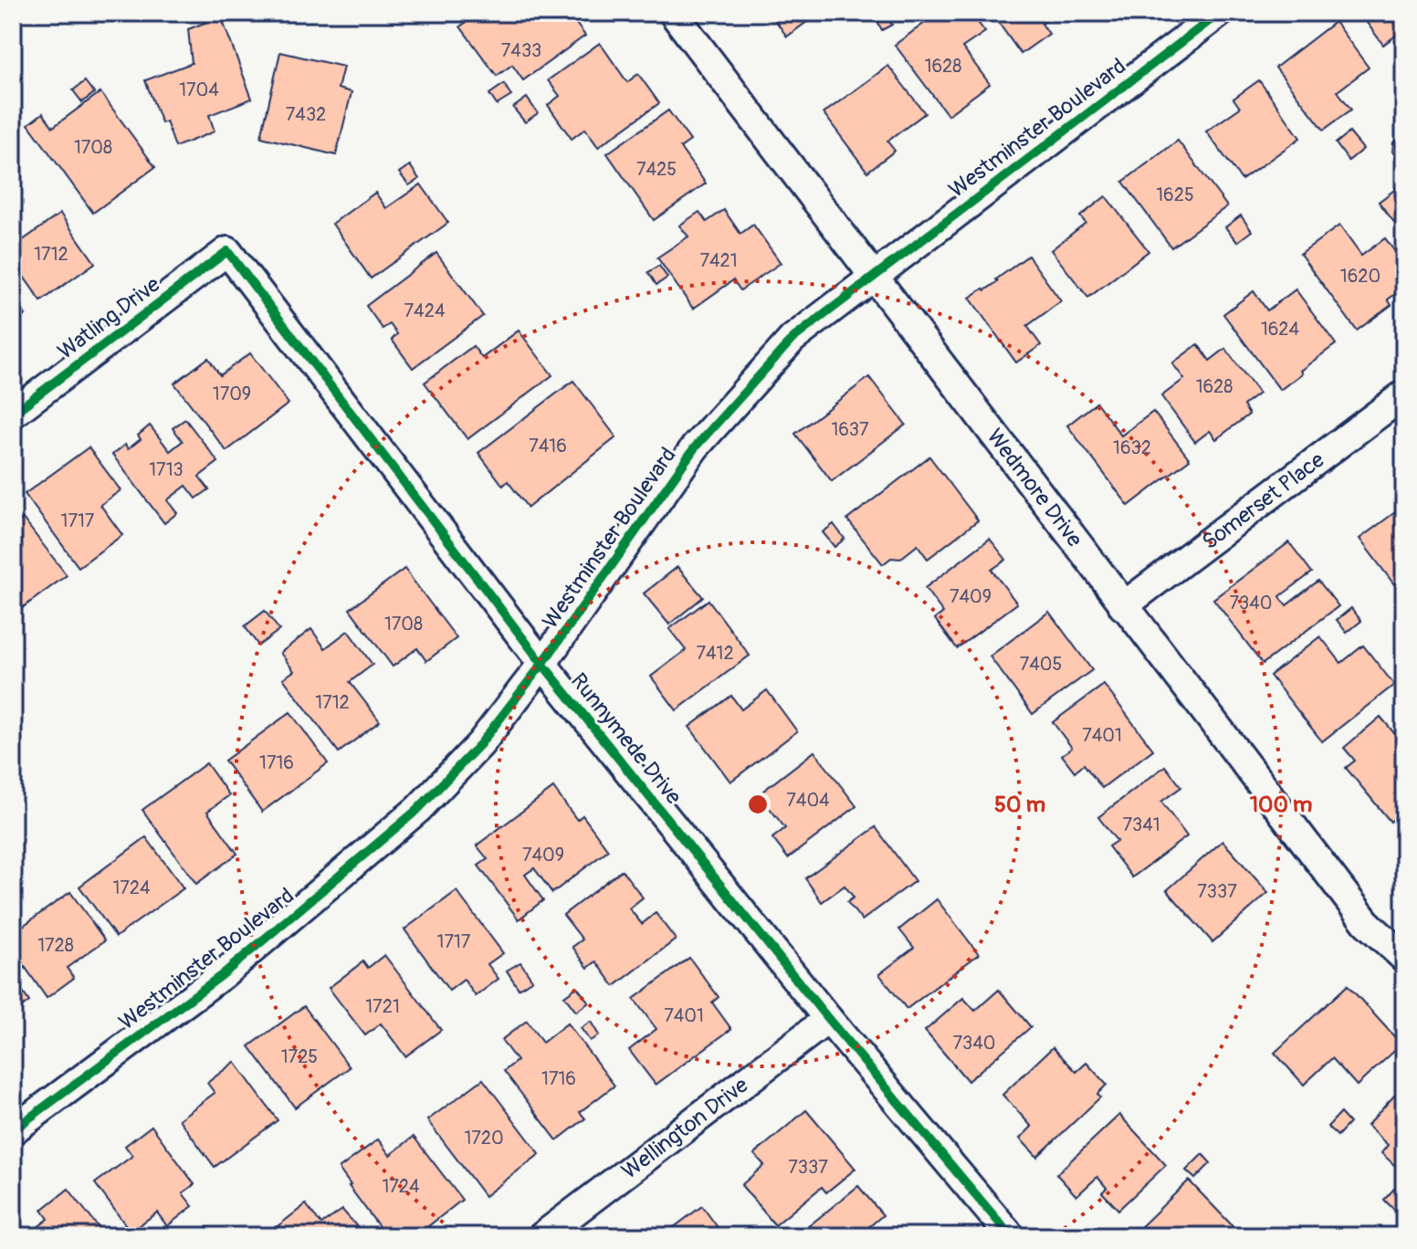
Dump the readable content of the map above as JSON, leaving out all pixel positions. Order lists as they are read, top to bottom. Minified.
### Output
{"streets":{"street":["Westminster Boulevard","Watling Drive","Wedmore Drive","Somerset Place","Runnymede Drive","Wellington Drive"]},"crossings":[["Westminster Boulevard","Wedmore Drive"],["Westminster Boulevard","Runnymede Drive"],["Watling Drive","Runnymede Drive"],["Wedmore Drive","Somerset Place"],["Runnymede Drive","Wellington Drive"]],"house_numbers":["7433","1628","1704","7432","1708","7425","1625","1712","7421","1620","7424","1624","1628","1709","1637","7416","1632","1713","1717","7409","7340","1708","7412","7405","1712","7401","1716","7404","7341","7409","1724","7337","1717","1728","1721","7401","7340","1725","1716","1720","7337","1724"],"rings":["50 m","100 m"]}
